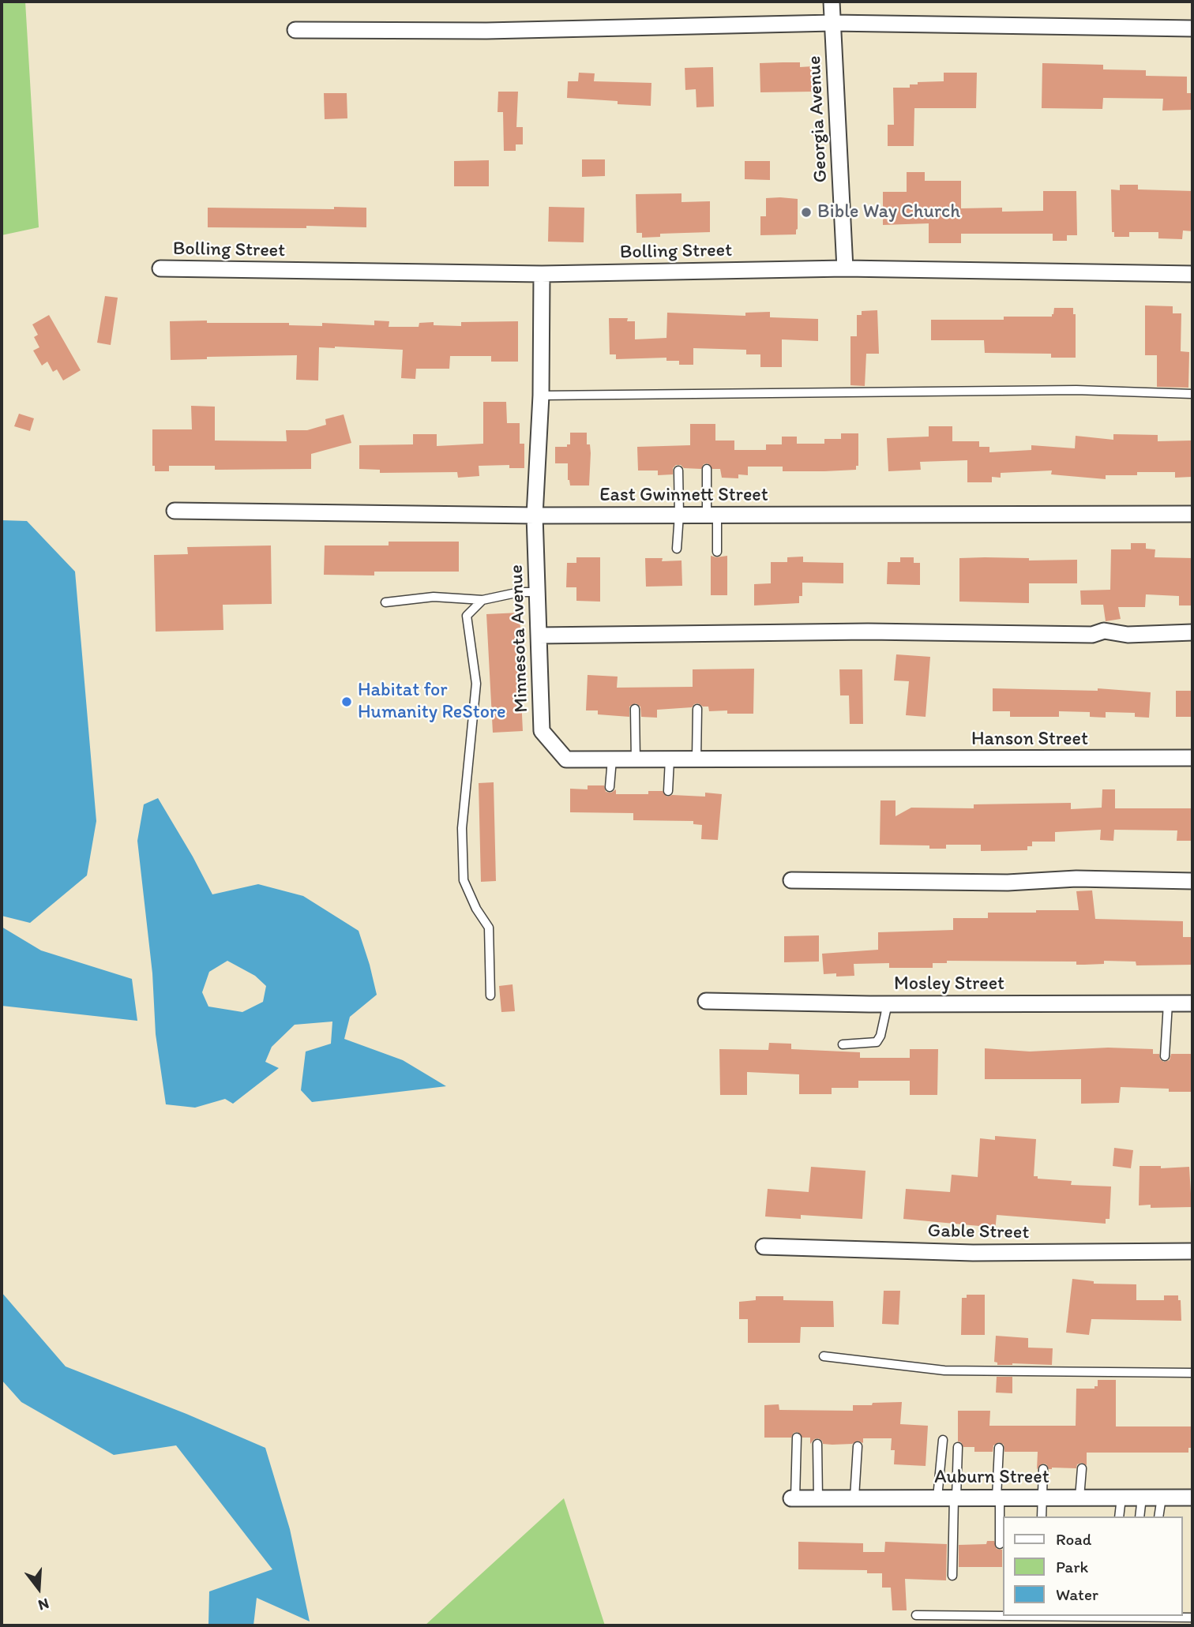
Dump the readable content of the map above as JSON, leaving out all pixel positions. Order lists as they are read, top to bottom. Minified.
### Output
{"streets":{"street":["Georgia Avenue","Bolling Street","East Gwinnett Street","Minnesota Avenue","Hanson Street","Mosley Street","Gable Street","Auburn Street"]},"crossings":[["Georgia Avenue","Bolling Street"],["Bolling Street","Minnesota Avenue"],["East Gwinnett Street","Minnesota Avenue"],["Minnesota Avenue","Hanson Street"]],"places":["Bible Way Church","Habitat for Humanity ReStore"],"legend":["Road","Park","Water"],"north":"bottom"}
